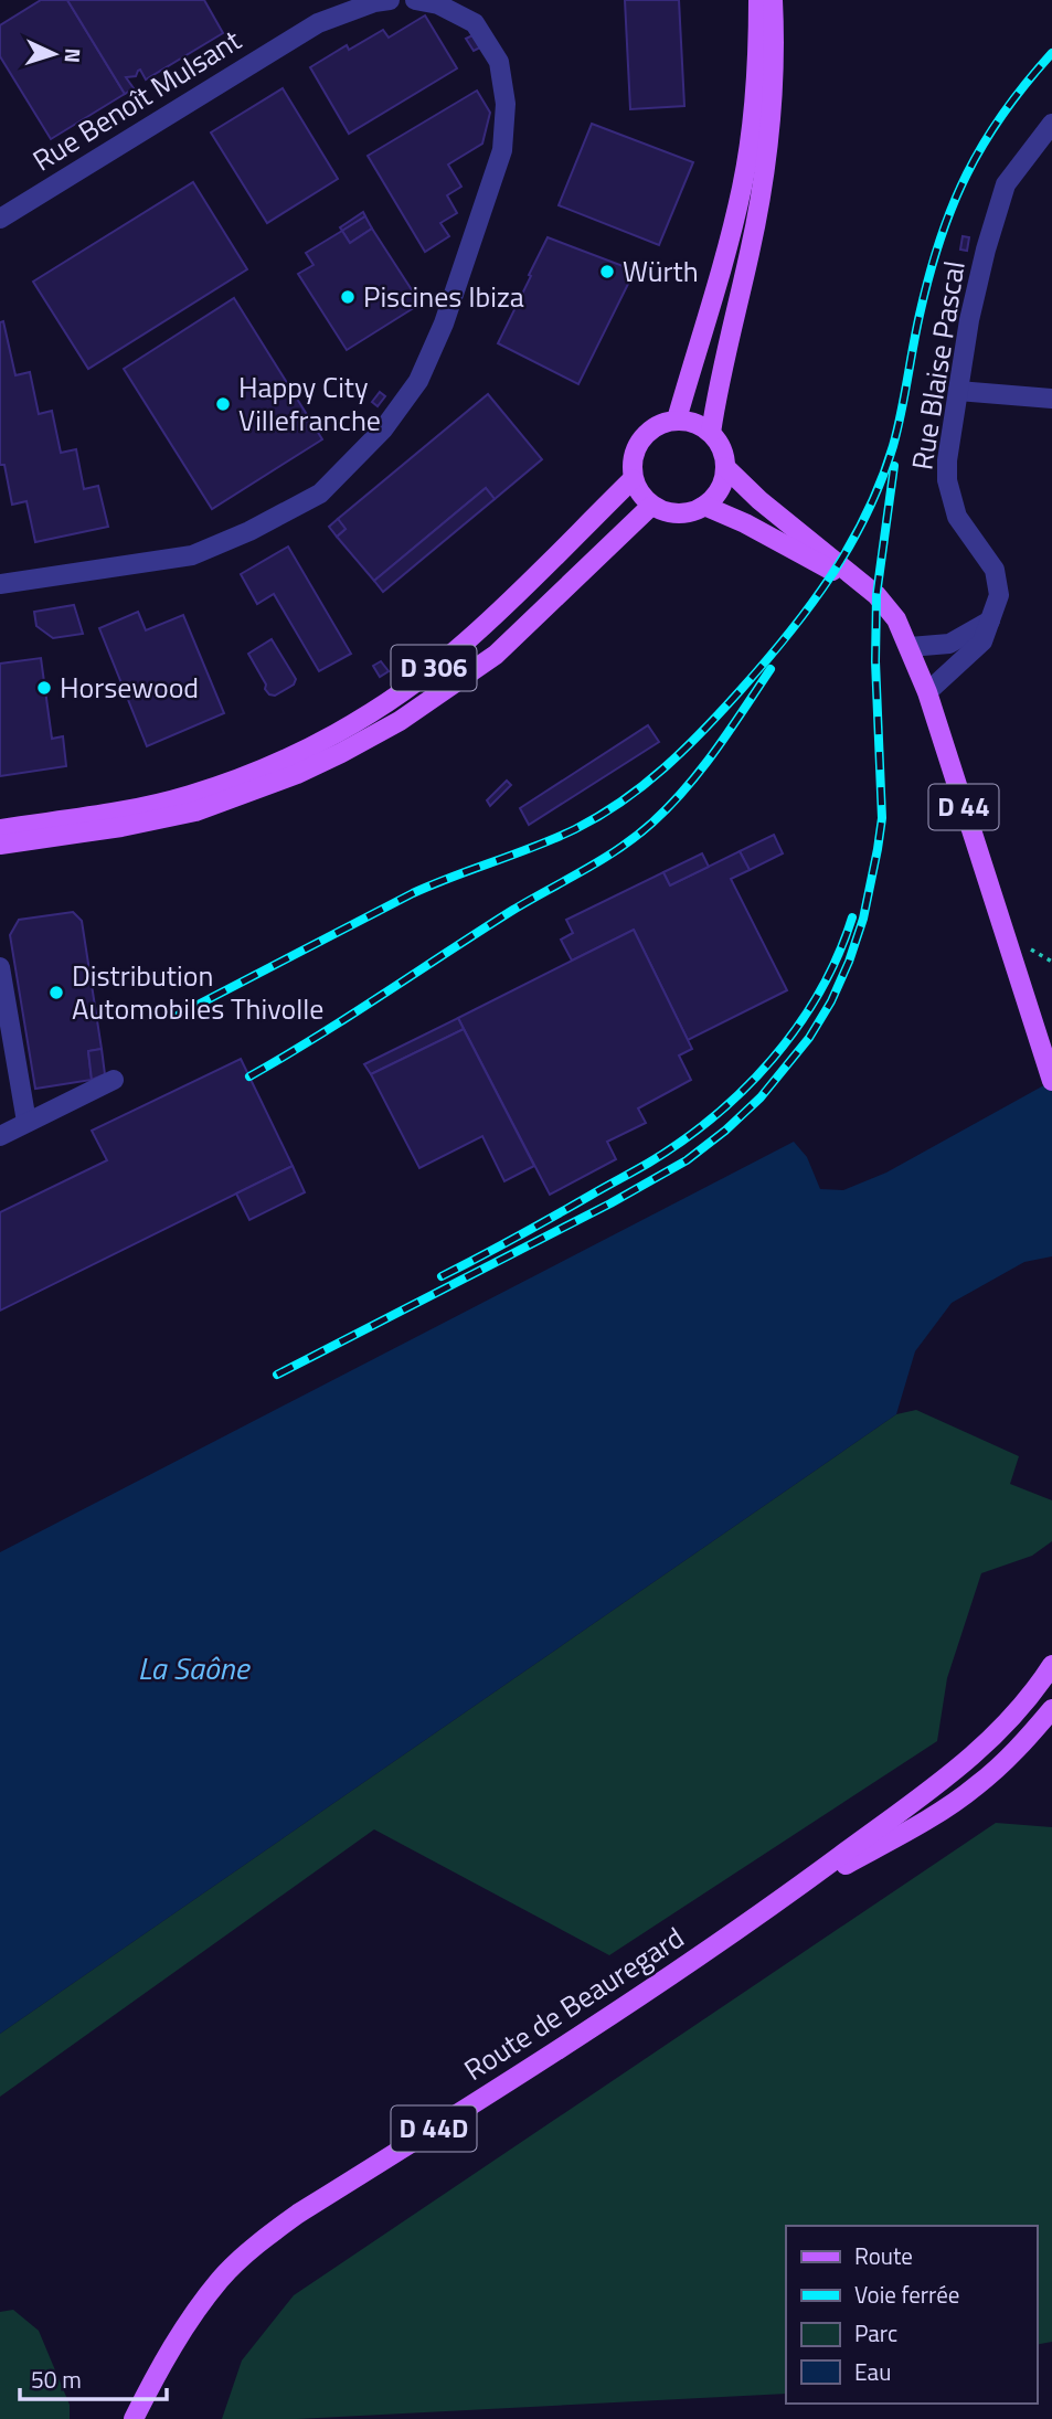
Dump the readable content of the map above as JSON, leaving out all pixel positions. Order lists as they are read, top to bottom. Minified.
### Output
{"streets":{"main road":["D 306","D 44","Route de Beauregard","D 44D"],"street":["Rue Benoît Mulsant","Rue Blaise Pascal"]},"crossings":[["Rue Blaise Pascal","D 44"],["D 306","D 44"],["Route de Beauregard","D 44D"]],"water":["La Saône"],"places":["Würth","Piscines Ibiza","Happy City Villefranche","Horsewood","Distribution Automobiles Thivolle"],"legend":["Route","Voie ferrée","Parc","Eau"],"scale_bar":"50 m","north":"right"}
